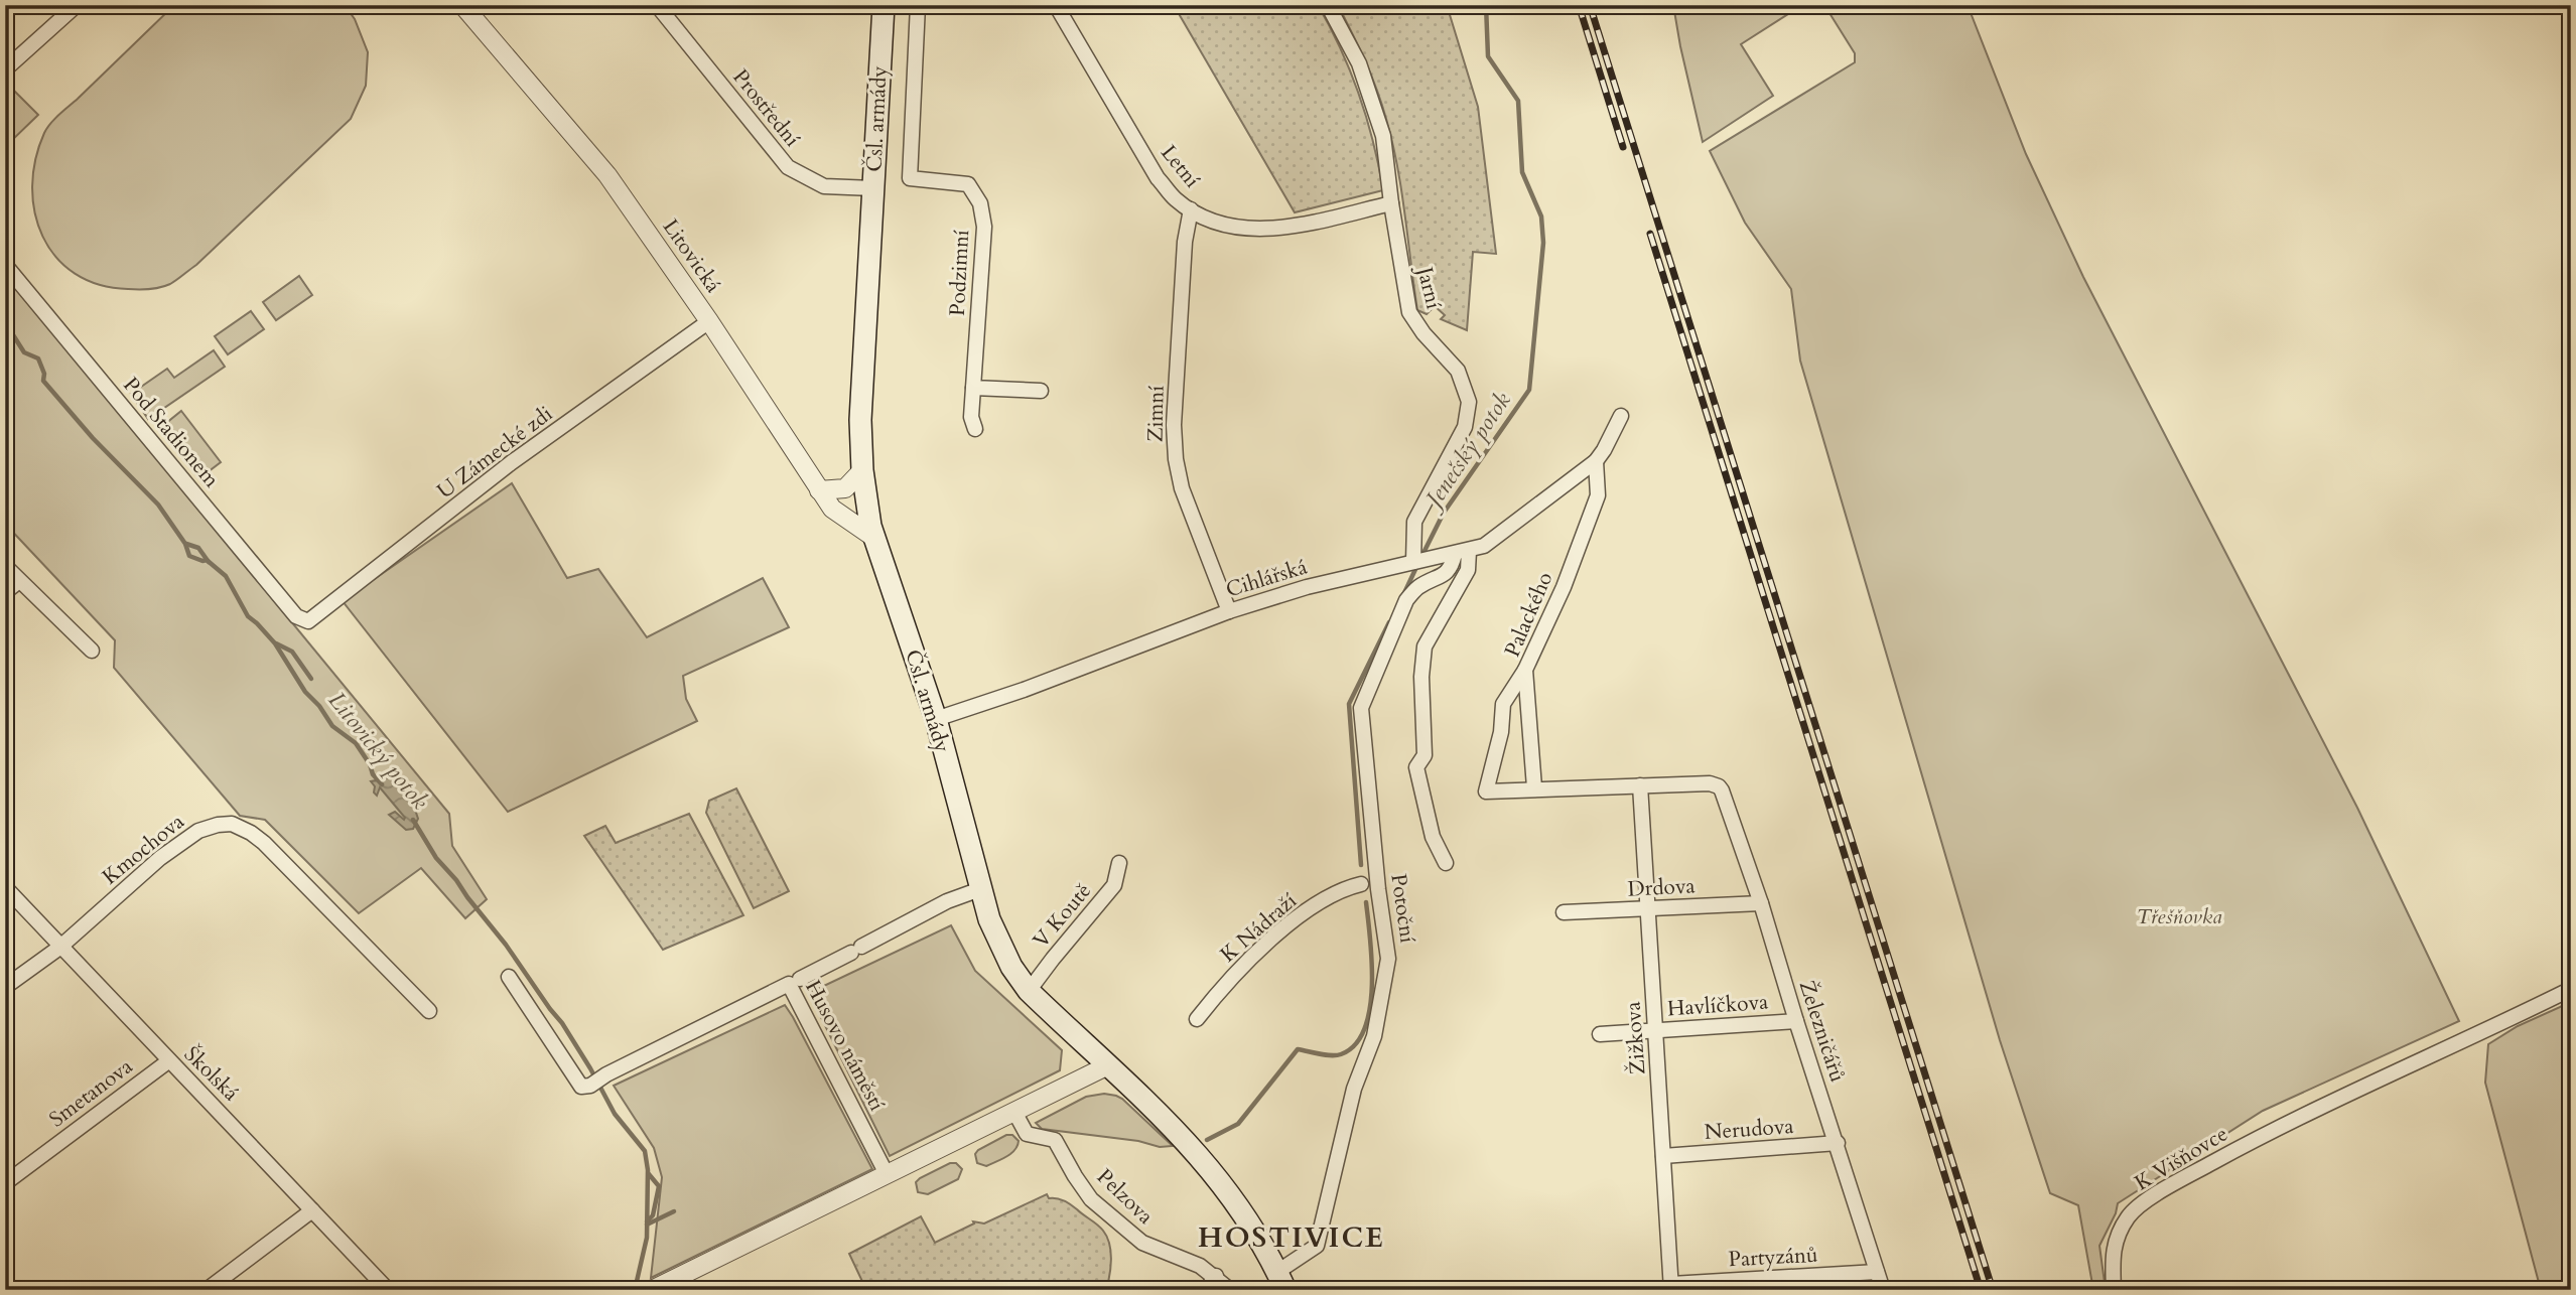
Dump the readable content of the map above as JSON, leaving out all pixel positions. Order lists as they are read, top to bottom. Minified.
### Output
{"streets":{"main road":["Čsl. armády"],"street":["Prostřední","Letní","Litovická","Podzimní","Jarní","Zimní","Pod Stadionem","U Zámecké zdi","Cihlářská","Palackého","Kmochova","Drdova","Potoční","V Koutě","K Nádraží","Havlíčkova","Železničářů","Žižkova","Husovo náměstí","Školská","Smetanova","Nerudova","K Višňovce","Pelzova","Partyzánů"]},"crossings":[["Prostřední","Čsl. armády"],["Čsl. armády","Litovická"],["Čsl. armády","Cihlářská"],["Čsl. armády","Potoční"],["Čsl. armády","V Koutě"],["Čsl. armády","Husovo náměstí"],["Letní","Jarní"],["Letní","Zimní"],["Litovická","U Zámecké zdi"],["Jarní","Cihlářská"],["Zimní","Cihlářská"],["Pod Stadionem","U Zámecké zdi"],["Cihlářská","Palackého"],["Cihlářská","Potoční"],["Kmochova","Školská"],["Drdova","Železničářů"],["Drdova","Žižkova"],["Havlíčkova","Železničářů"],["Havlíčkova","Žižkova"],["Železničářů","Žižkova"],["Železničářů","Nerudova"],["Železničářů","Partyzánů"],["Žižkova","Nerudova"],["Žižkova","Partyzánů"],["Školská","Smetanova"]],"districts":["HOSTIVICE"],"water":["Jenečský potok","Litovický potok"],"parks":["Třešňovka"]}
